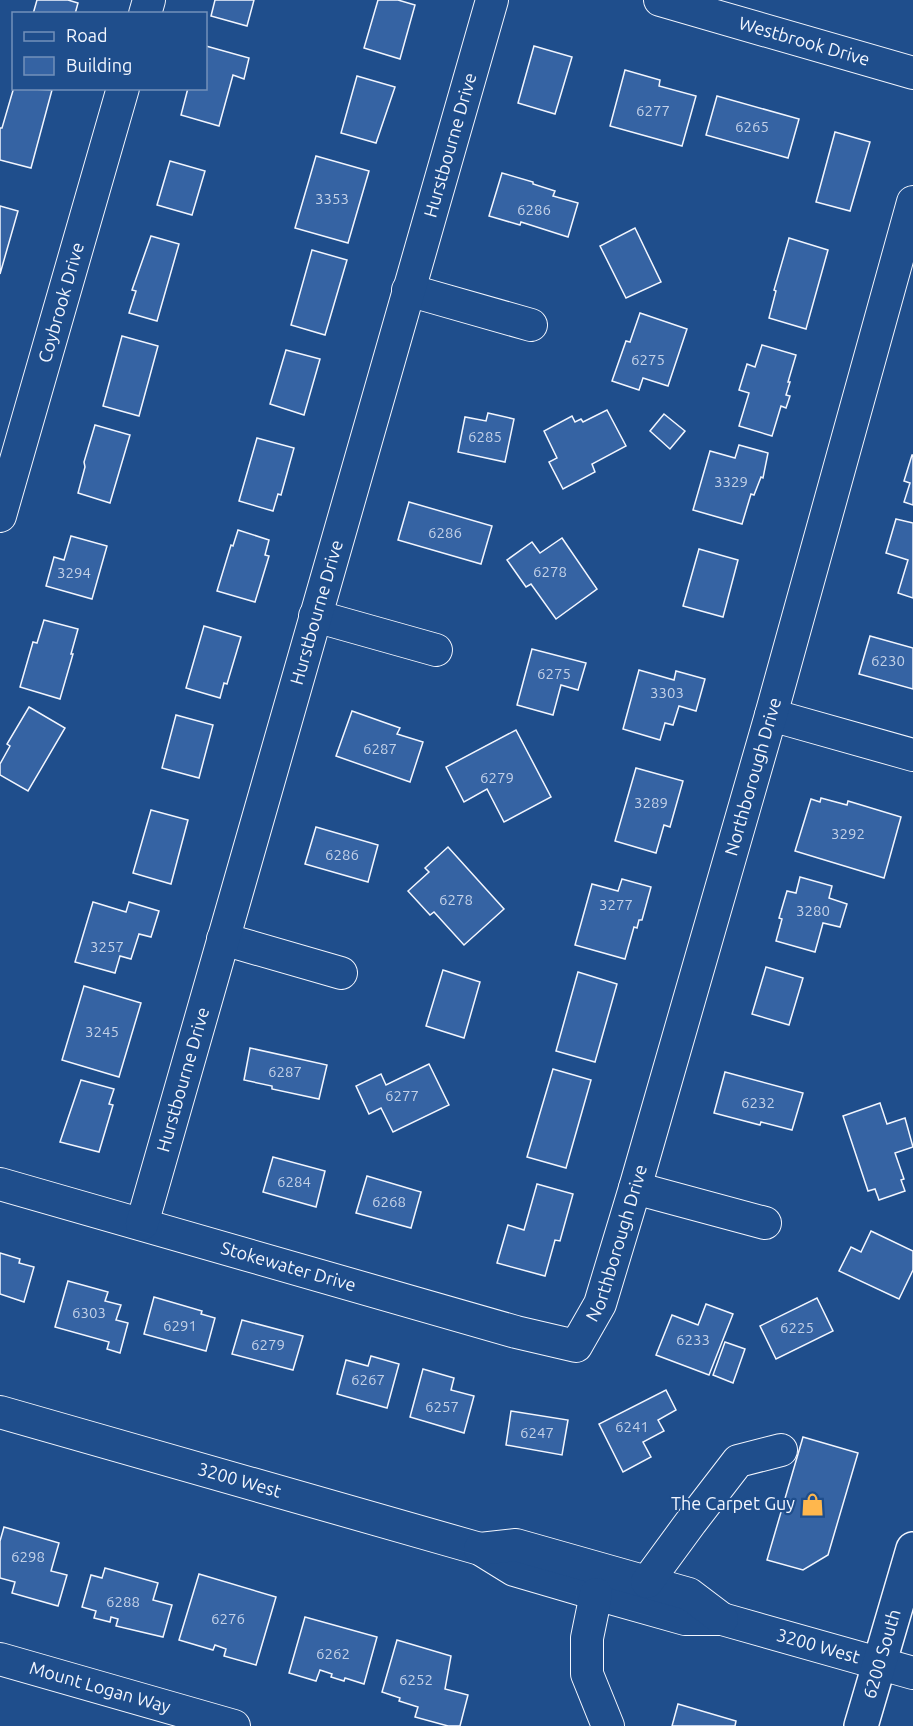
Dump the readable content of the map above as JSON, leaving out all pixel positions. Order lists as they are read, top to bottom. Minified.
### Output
{"streets":{"main road":["6200 South"],"street":["Westbrook Drive","Hurstbourne Drive","Coybrook Drive","Northborough Drive","Stokewater Drive","3200 West","Mount Logan Way"]},"crossings":[["Hurstbourne Drive","Stokewater Drive"],["Northborough Drive","Stokewater Drive"],["3200 West","6200 South"]],"places":{"shop":["The Carpet Guy"]},"house_numbers":["6277","6265","3353","6286","6275","6285","3329","6286","6278","3294","6230","6275","3303","6287","6279","3289","3292","6286","6278","3277","3280","3257","3245","6287","6277","6232","6284","6268","6303","6291","6225","6233","6279","6267","6257","6241","6247","6298","6288","6276","6262","6252"],"legend":["Road","Building"]}
